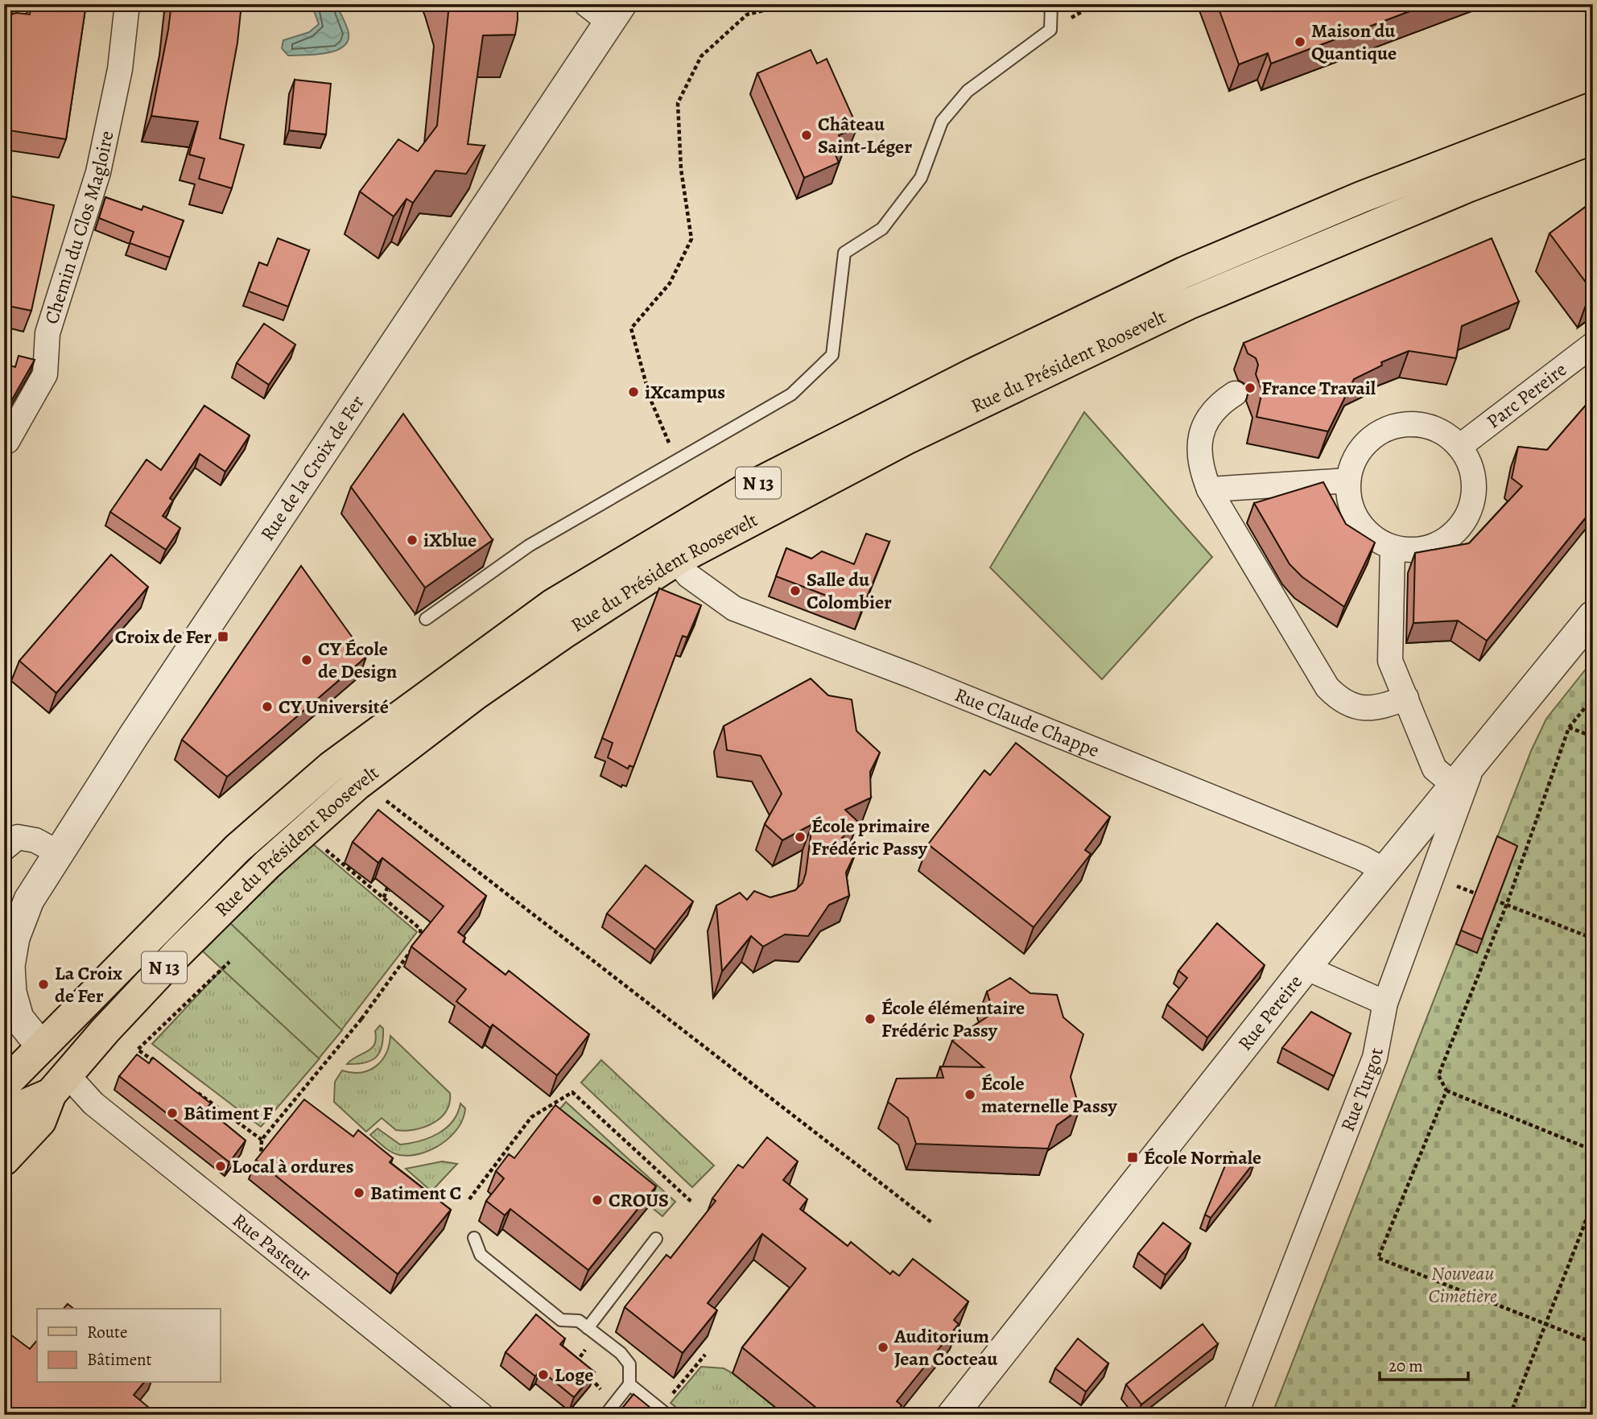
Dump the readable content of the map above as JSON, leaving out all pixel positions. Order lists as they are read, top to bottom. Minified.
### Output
{"streets":{"main road":["Rue du Président Roosevelt","N 13"],"street":["Chemin du Clos Magloire","Parc Pereire","Rue de la Croix de Fer","Rue Claude Chappe","Rue Pereire","Rue Turgot","Rue Pasteur"]},"crossings":[["Rue du Président Roosevelt","Rue de la Croix de Fer"],["Rue du Président Roosevelt","Rue Claude Chappe"],["Rue du Président Roosevelt","Rue Pasteur"],["Rue Claude Chappe","Rue Pereire"],["Rue Pereire","Rue Turgot"]],"parks":["Nouveau Cimetière"],"places":{"other":["Maison du Quantique","Château Saint-Léger","France Travail","iXcampus","iXblue","Salle du Colombier","CY École de Design","CY Université","École primaire Frédéric Passy","La Croix de Fer","École élémentaire Frédéric Passy","École maternelle Passy","Bâtiment F","Local à ordures","Batiment C","CROUS","Auditorium Jean Cocteau","Loge"],"transit":["Croix de Fer","École Normale"]},"legend":["Route","Bâtiment"],"scale_bar":"20 m"}
